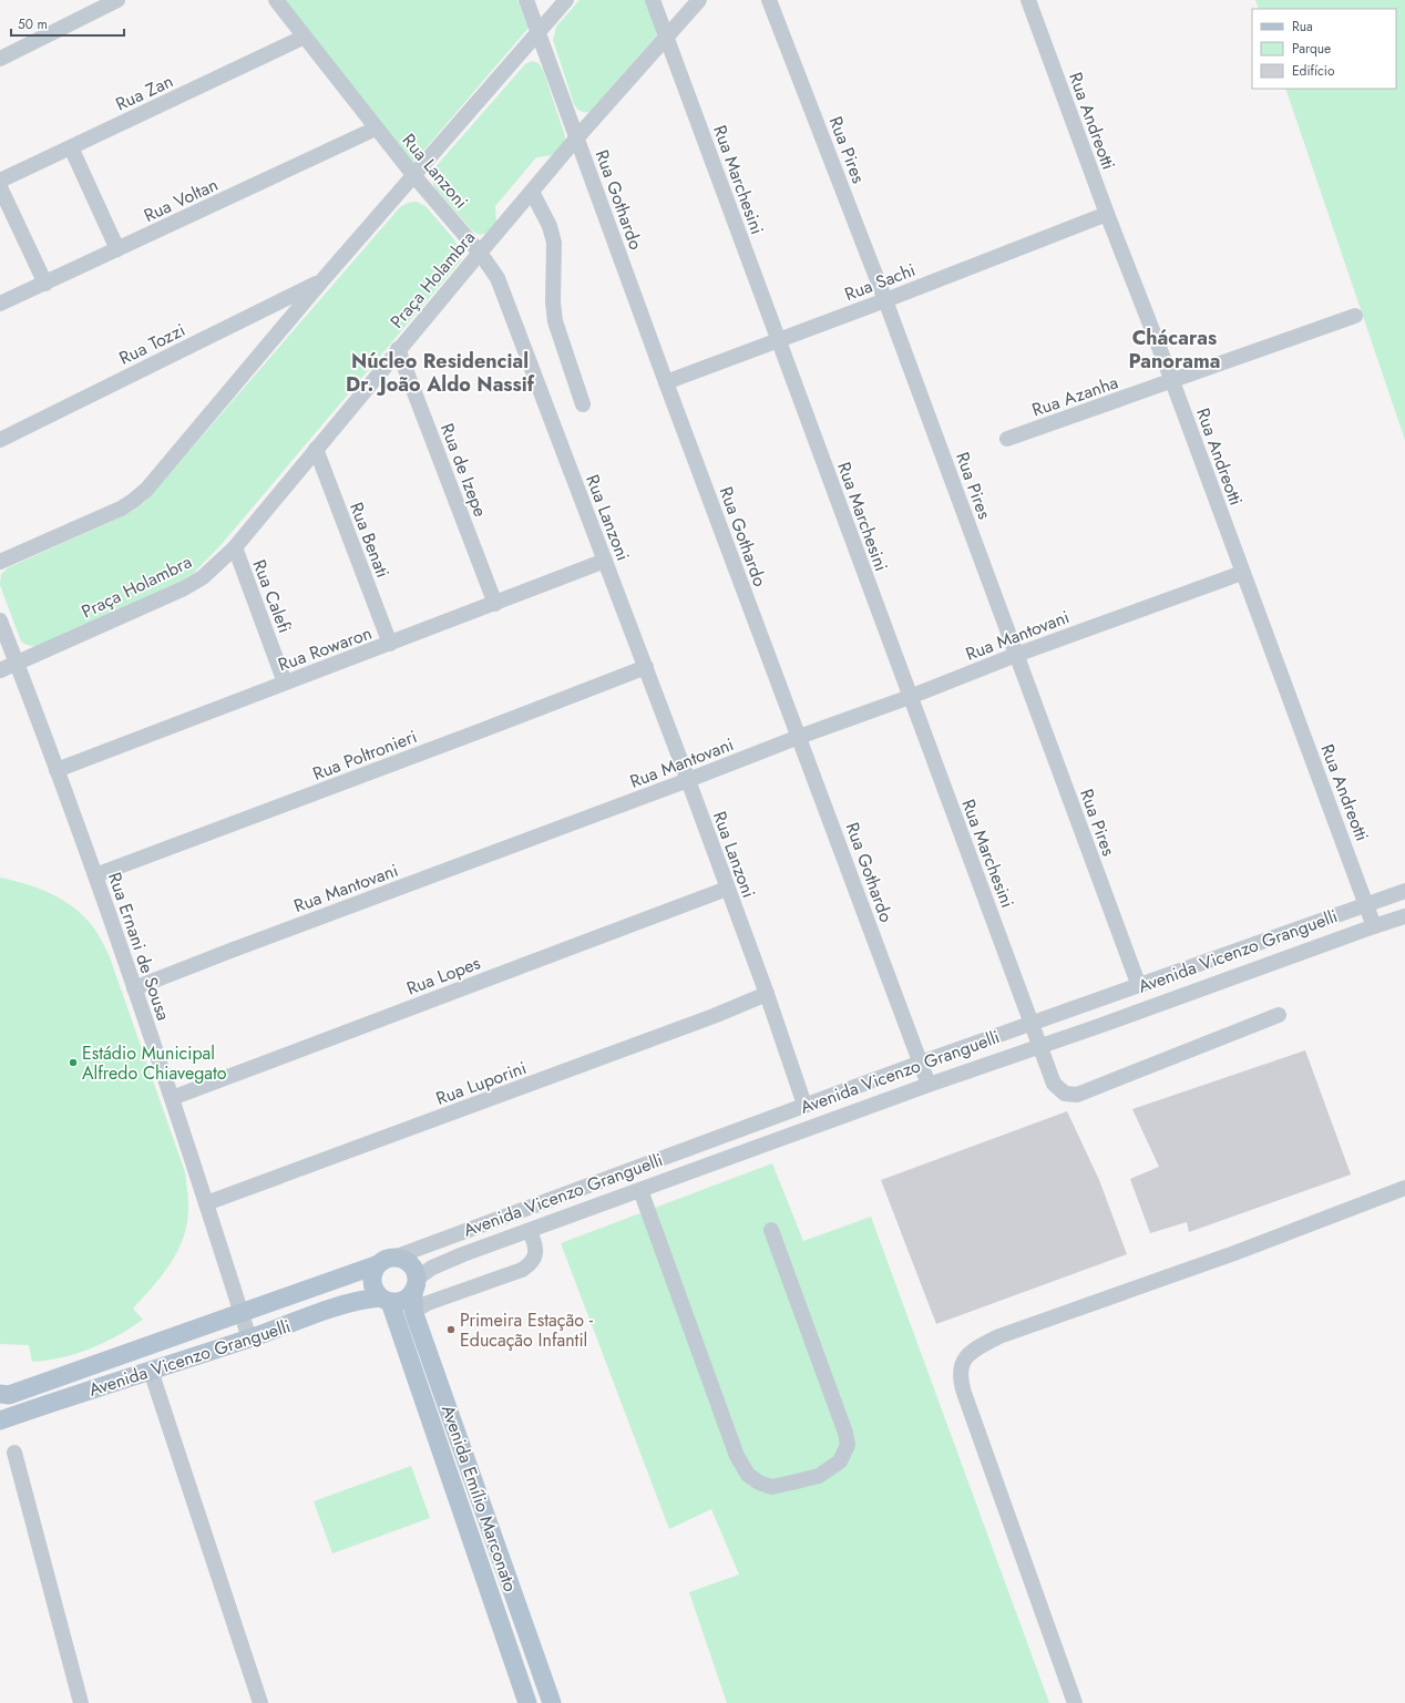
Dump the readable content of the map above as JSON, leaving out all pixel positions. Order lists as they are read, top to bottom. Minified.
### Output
{"streets":{"main road":["Avenida Vicenzo Granguelli","Avenida Emílio Marconato"],"street":["Rua Zan","Rua Andreotti","Rua Pires","Rua Lanzoni","Rua Marchesini","Rua Voltan","Rua Gothardo","Praça Holambra","Rua Sachi","Rua Tozzi","Rua Azanha","Rua de Izepe","Rua Benati","Rua Calefi","Rua Mantovani","Rua Rowaron","Rua Poltronieri","Rua Ernani de Sousa","Rua Lopes","Rua Luporini"]},"crossings":[["Rua Zan","Rua Lanzoni"],["Rua Andreotti","Rua Sachi"],["Rua Andreotti","Rua Azanha"],["Rua Andreotti","Rua Mantovani"],["Rua Andreotti","Avenida Vicenzo Granguelli"],["Rua Pires","Rua Sachi"],["Rua Pires","Rua Mantovani"],["Rua Pires","Avenida Vicenzo Granguelli"],["Rua Lanzoni","Rua Voltan"],["Rua Lanzoni","Praça Holambra"],["Rua Lanzoni","Rua Mantovani"],["Rua Lanzoni","Rua Rowaron"],["Rua Lanzoni","Rua Poltronieri"],["Rua Lanzoni","Avenida Vicenzo Granguelli"],["Rua Lanzoni","Rua Lopes"],["Rua Lanzoni","Rua Luporini"],["Rua Marchesini","Praça Holambra"],["Rua Marchesini","Rua Sachi"],["Rua Marchesini","Rua Mantovani"],["Rua Marchesini","Avenida Vicenzo Granguelli"],["Rua Gothardo","Praça Holambra"],["Rua Gothardo","Rua Sachi"],["Rua Gothardo","Rua Mantovani"],["Rua Gothardo","Avenida Vicenzo Granguelli"],["Praça Holambra","Rua de Izepe"],["Praça Holambra","Rua Benati"],["Praça Holambra","Rua Calefi"],["Praça Holambra","Rua Ernani de Sousa"],["Rua de Izepe","Rua Rowaron"],["Rua Benati","Rua Rowaron"],["Rua Calefi","Rua Rowaron"],["Rua Mantovani","Rua Ernani de Sousa"],["Rua Rowaron","Rua Ernani de Sousa"],["Rua Poltronieri","Rua Ernani de Sousa"],["Rua Ernani de Sousa","Avenida Vicenzo Granguelli"],["Rua Ernani de Sousa","Rua Lopes"],["Rua Ernani de Sousa","Rua Luporini"],["Avenida Vicenzo Granguelli","Avenida Emílio Marconato"]],"districts":["Chácaras Panorama","Núcleo Residencial Dr. João Aldo Nassif"],"places":["Estádio Municipal Alfredo Chiavegato","Primeira Estação - Educação Infantil"],"legend":["Rua","Parque","Edifício"],"scale_bar":"50 m"}
